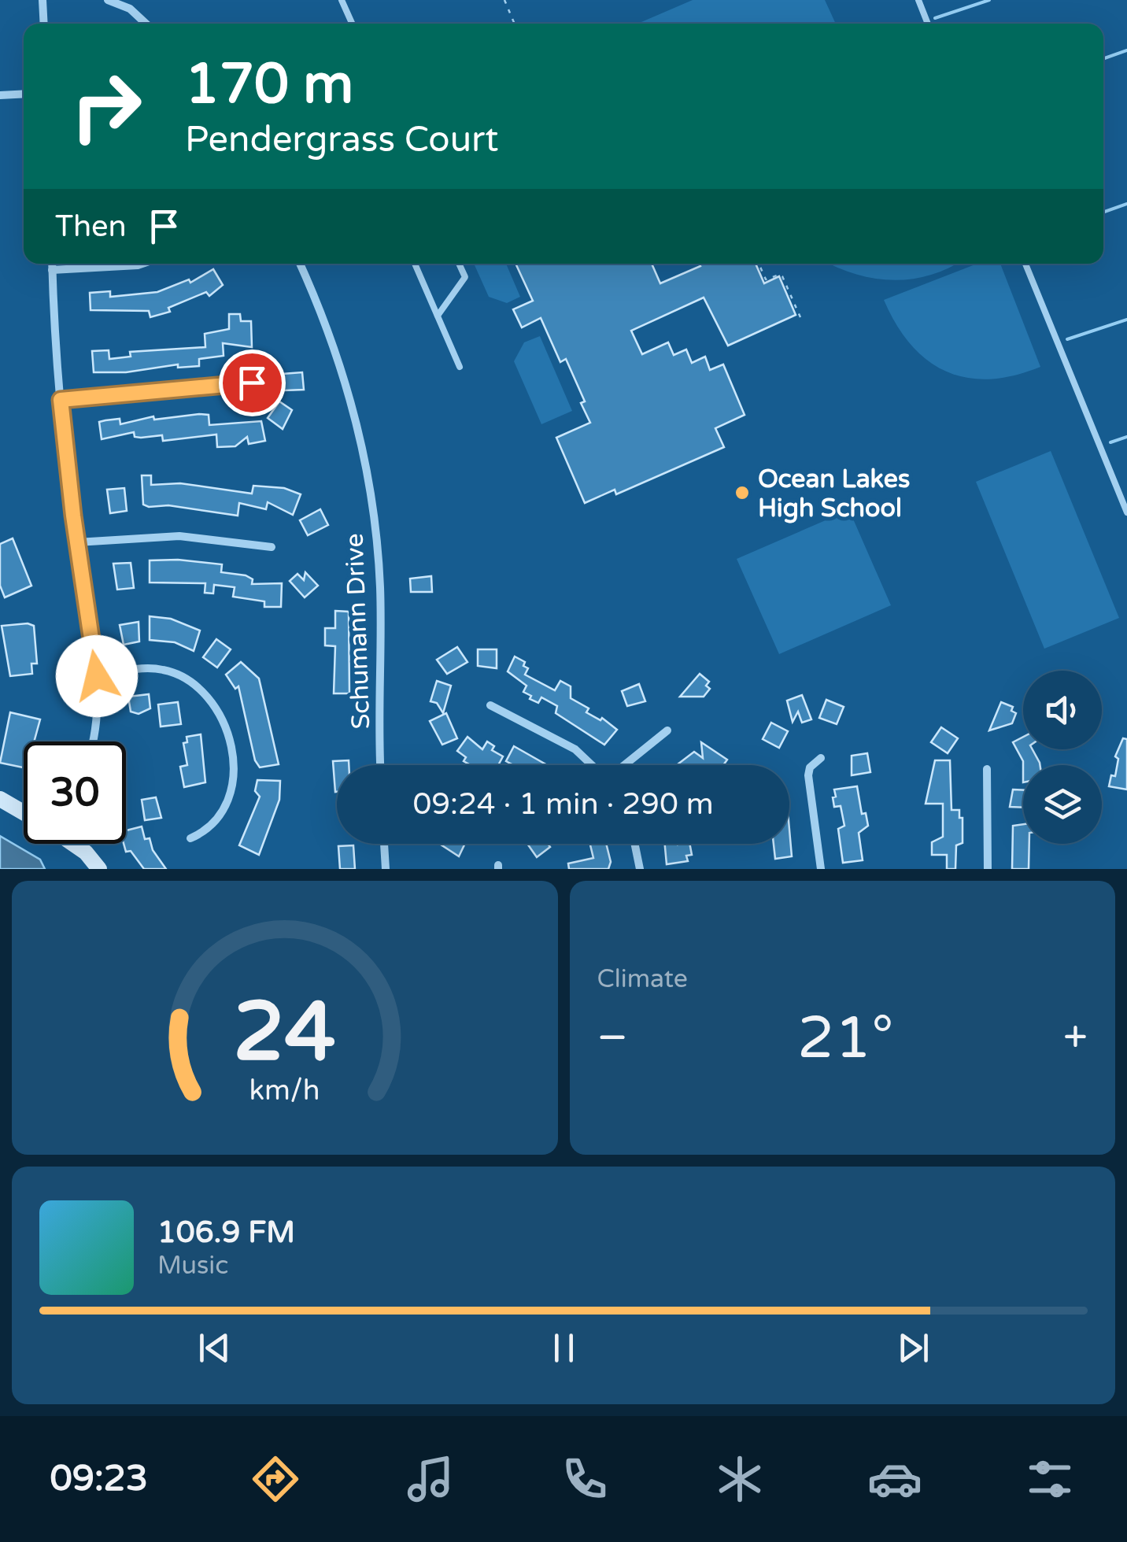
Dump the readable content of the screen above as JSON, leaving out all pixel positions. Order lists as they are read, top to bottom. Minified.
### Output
{"streets":{"street":["Schumann Drive"]},"places":["Ocean Lakes High School"],"page":{"turn":["170 m","Pendergrass Court"],"then":"Then","limit":"30","trip":"09:24 · 1 min · 290 m","tile":"Climate","heat":["−","21°","+"],"song":["106.9 FM","Music"],"tabs":"09:23","gauge":["24","km/h"]}}
